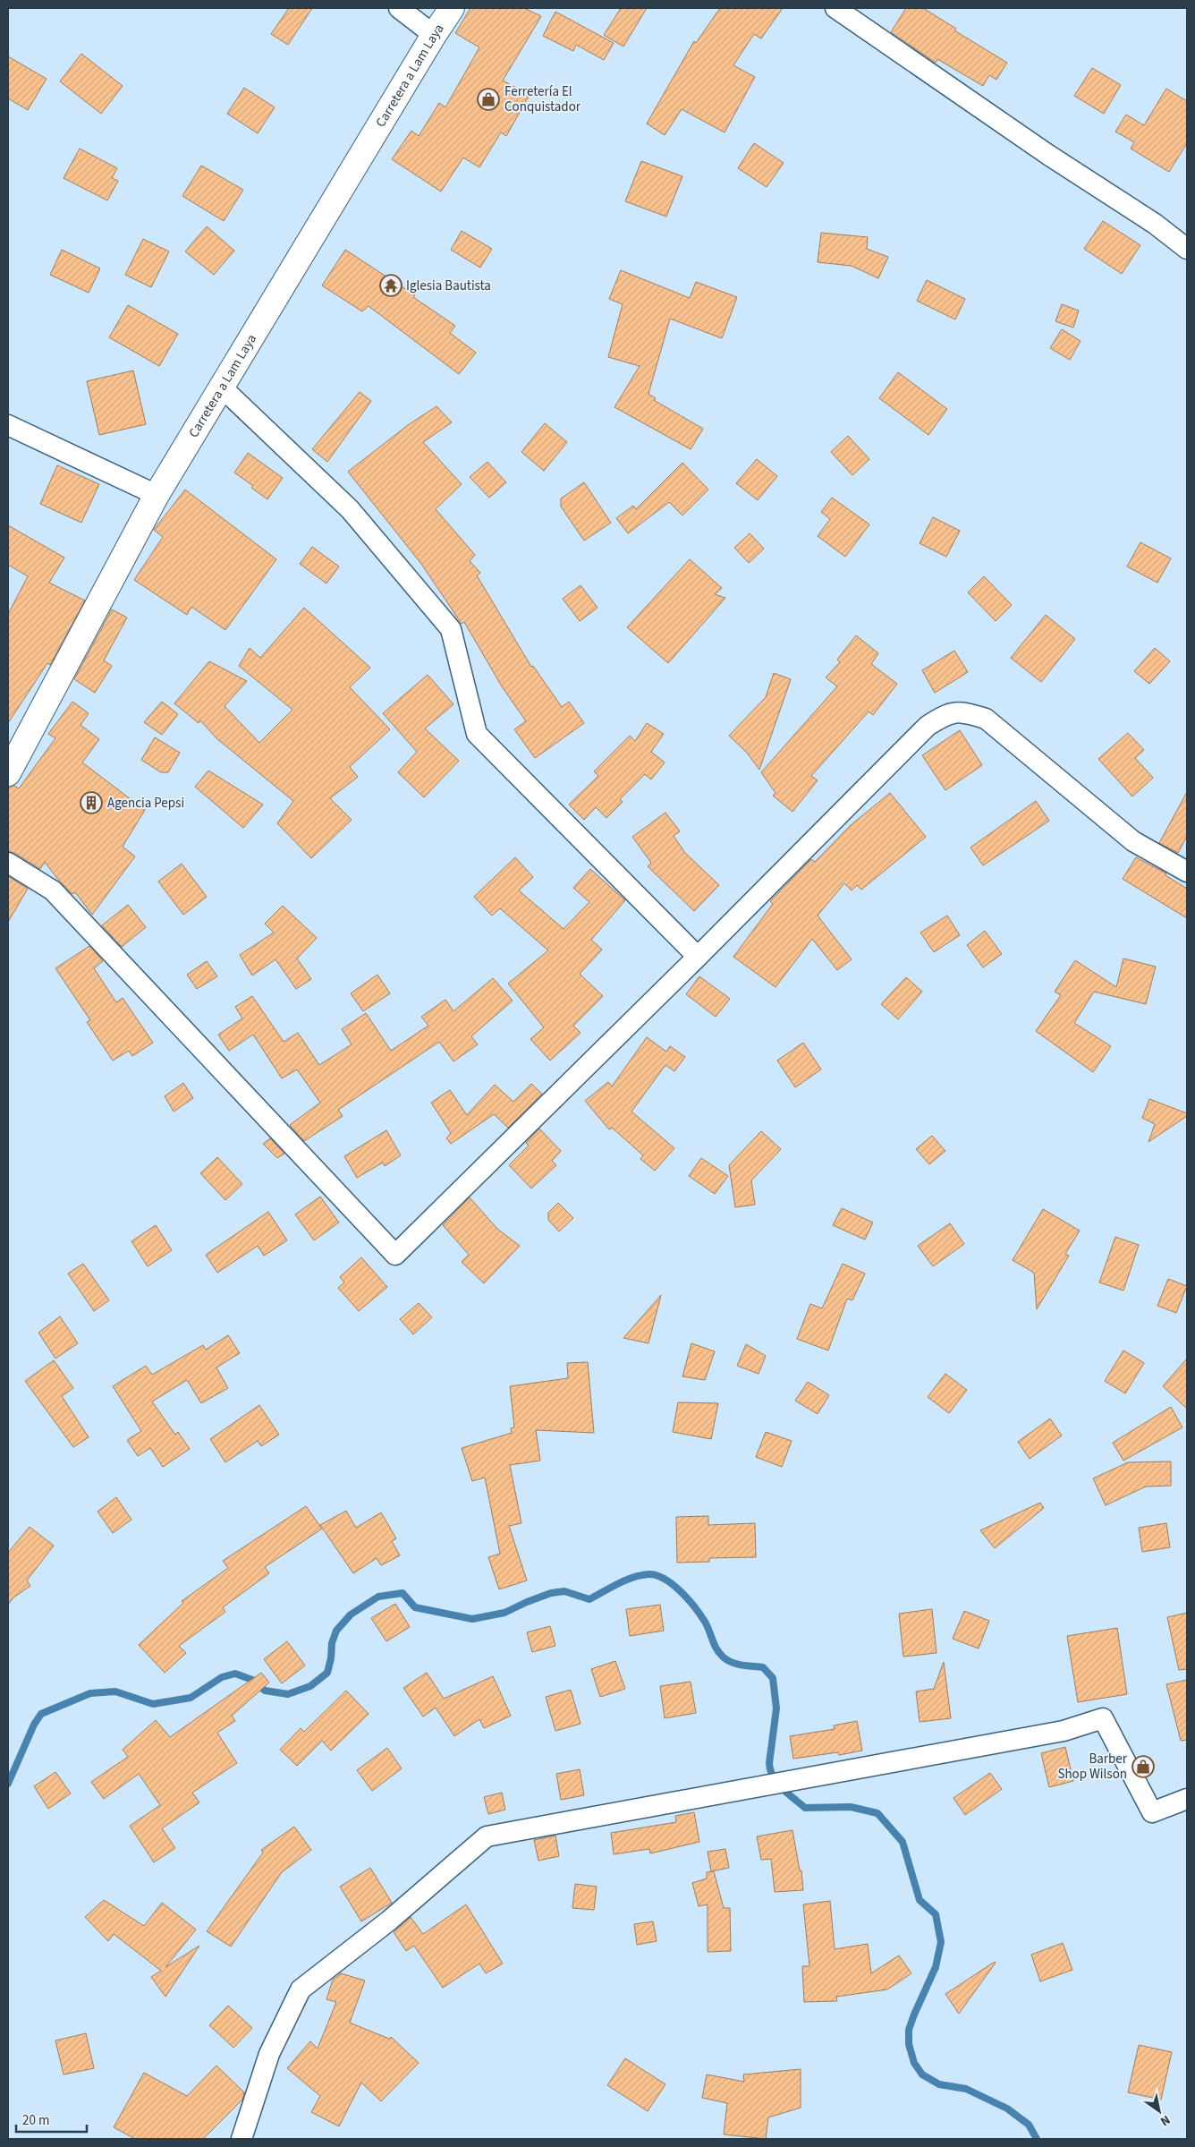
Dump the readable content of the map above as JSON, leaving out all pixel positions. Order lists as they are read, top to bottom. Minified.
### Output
{"streets":{"main road":["Carretera a Lam Laya"]},"places":{"shop":["Ferretería El Conquistador","Barber Shop Wilson"],"temple":["Iglesia Bautista"],"building":["Agencia Pepsi"]},"scale_bar":"20 m","north":"bottom right"}
